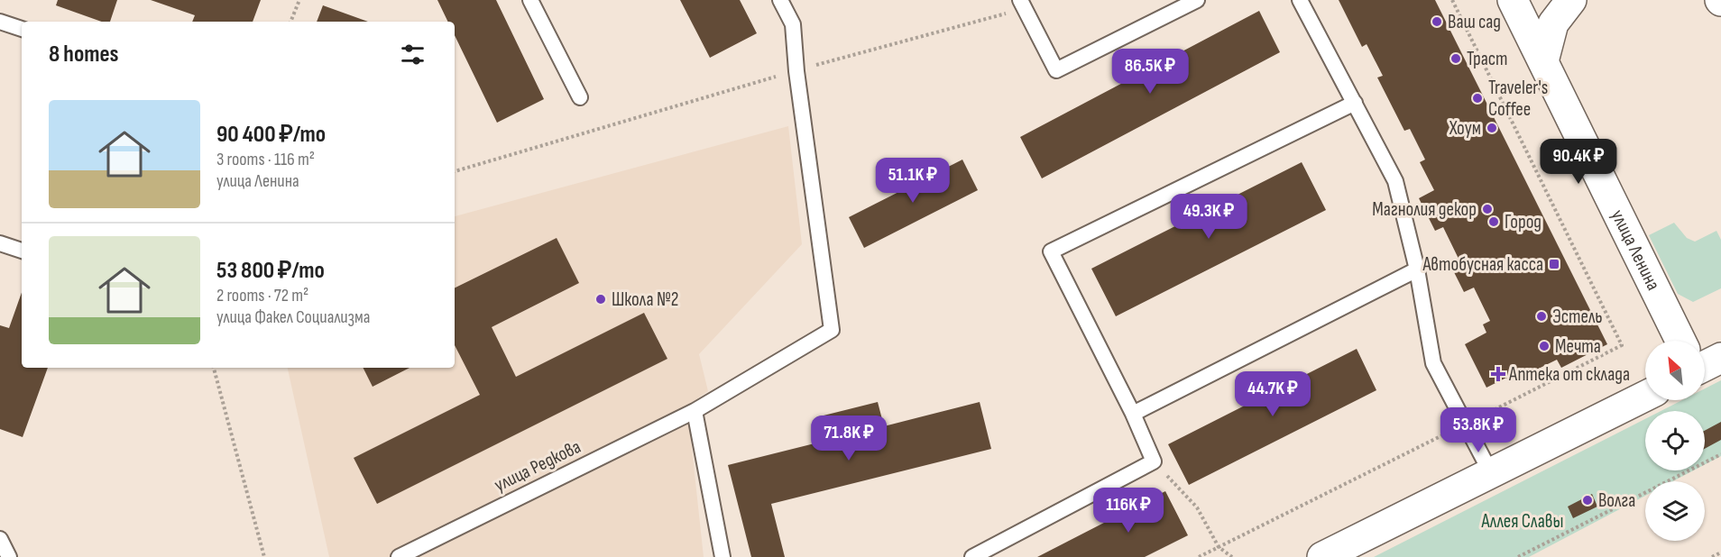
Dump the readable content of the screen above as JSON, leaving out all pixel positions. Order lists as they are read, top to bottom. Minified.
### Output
{"streets":{"street":["улица Ленина"],"lane":["улица Редкова"]},"parks":["Аллея Славы"],"places":{"other":["Ваш сад","Траст","Traveler's Coffee","Хоум","Магнолия декор","Город","Школа №2","Эстель","Мечта","Волга"],"transit":["Автобусная касса"],"health":["Аптека от склада"]},"north":"top left","page":{"heading":"8 homes","price":["86.5K ₽","90.4K ₽","51.1K ₽","49.3K ₽","44.7K ₽","53.8K ₽","71.8K ₽","116K ₽"],"list":[{"name":"90 400 ₽/mo","note":"3 rooms · 116 m² · улица Ленина"},{"name":"53 800 ₽/mo","note":"2 rooms · 72 m² · улица Факел Социализма"}]}}
